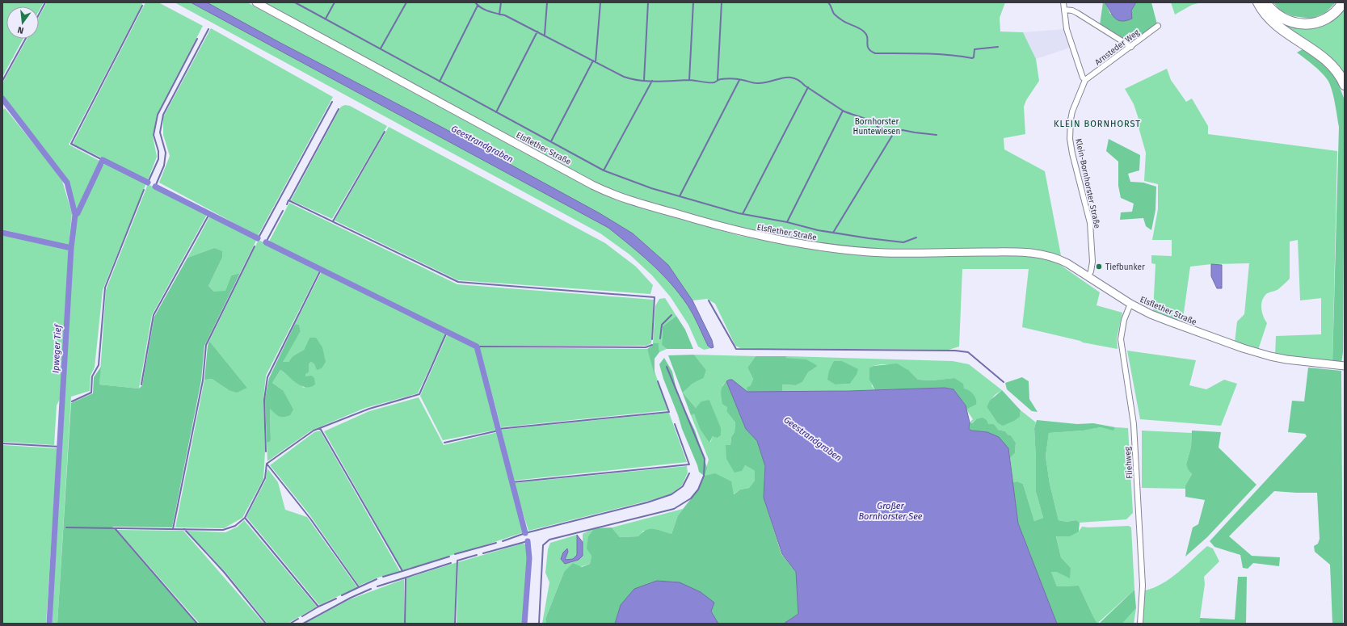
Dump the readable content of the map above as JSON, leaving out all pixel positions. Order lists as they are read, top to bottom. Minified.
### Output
{"streets":{"main road":["Elsflether Straße"],"street":["Arnsteder Weg","Klein-Bornhorster Straße","Fliehweg"]},"crossings":[["Arnsteder Weg","Klein-Bornhorster Straße"],["Elsflether Straße","Klein-Bornhorster Straße"],["Elsflether Straße","Fliehweg"]],"districts":["KLEIN BORNHORST"],"water":["Geestrandgraben","Ipweger Tief","Großer Bornhorster See"],"parks":["Bornhorster Huntewiesen"],"places":["Tiefbunker"],"north":"bottom"}
